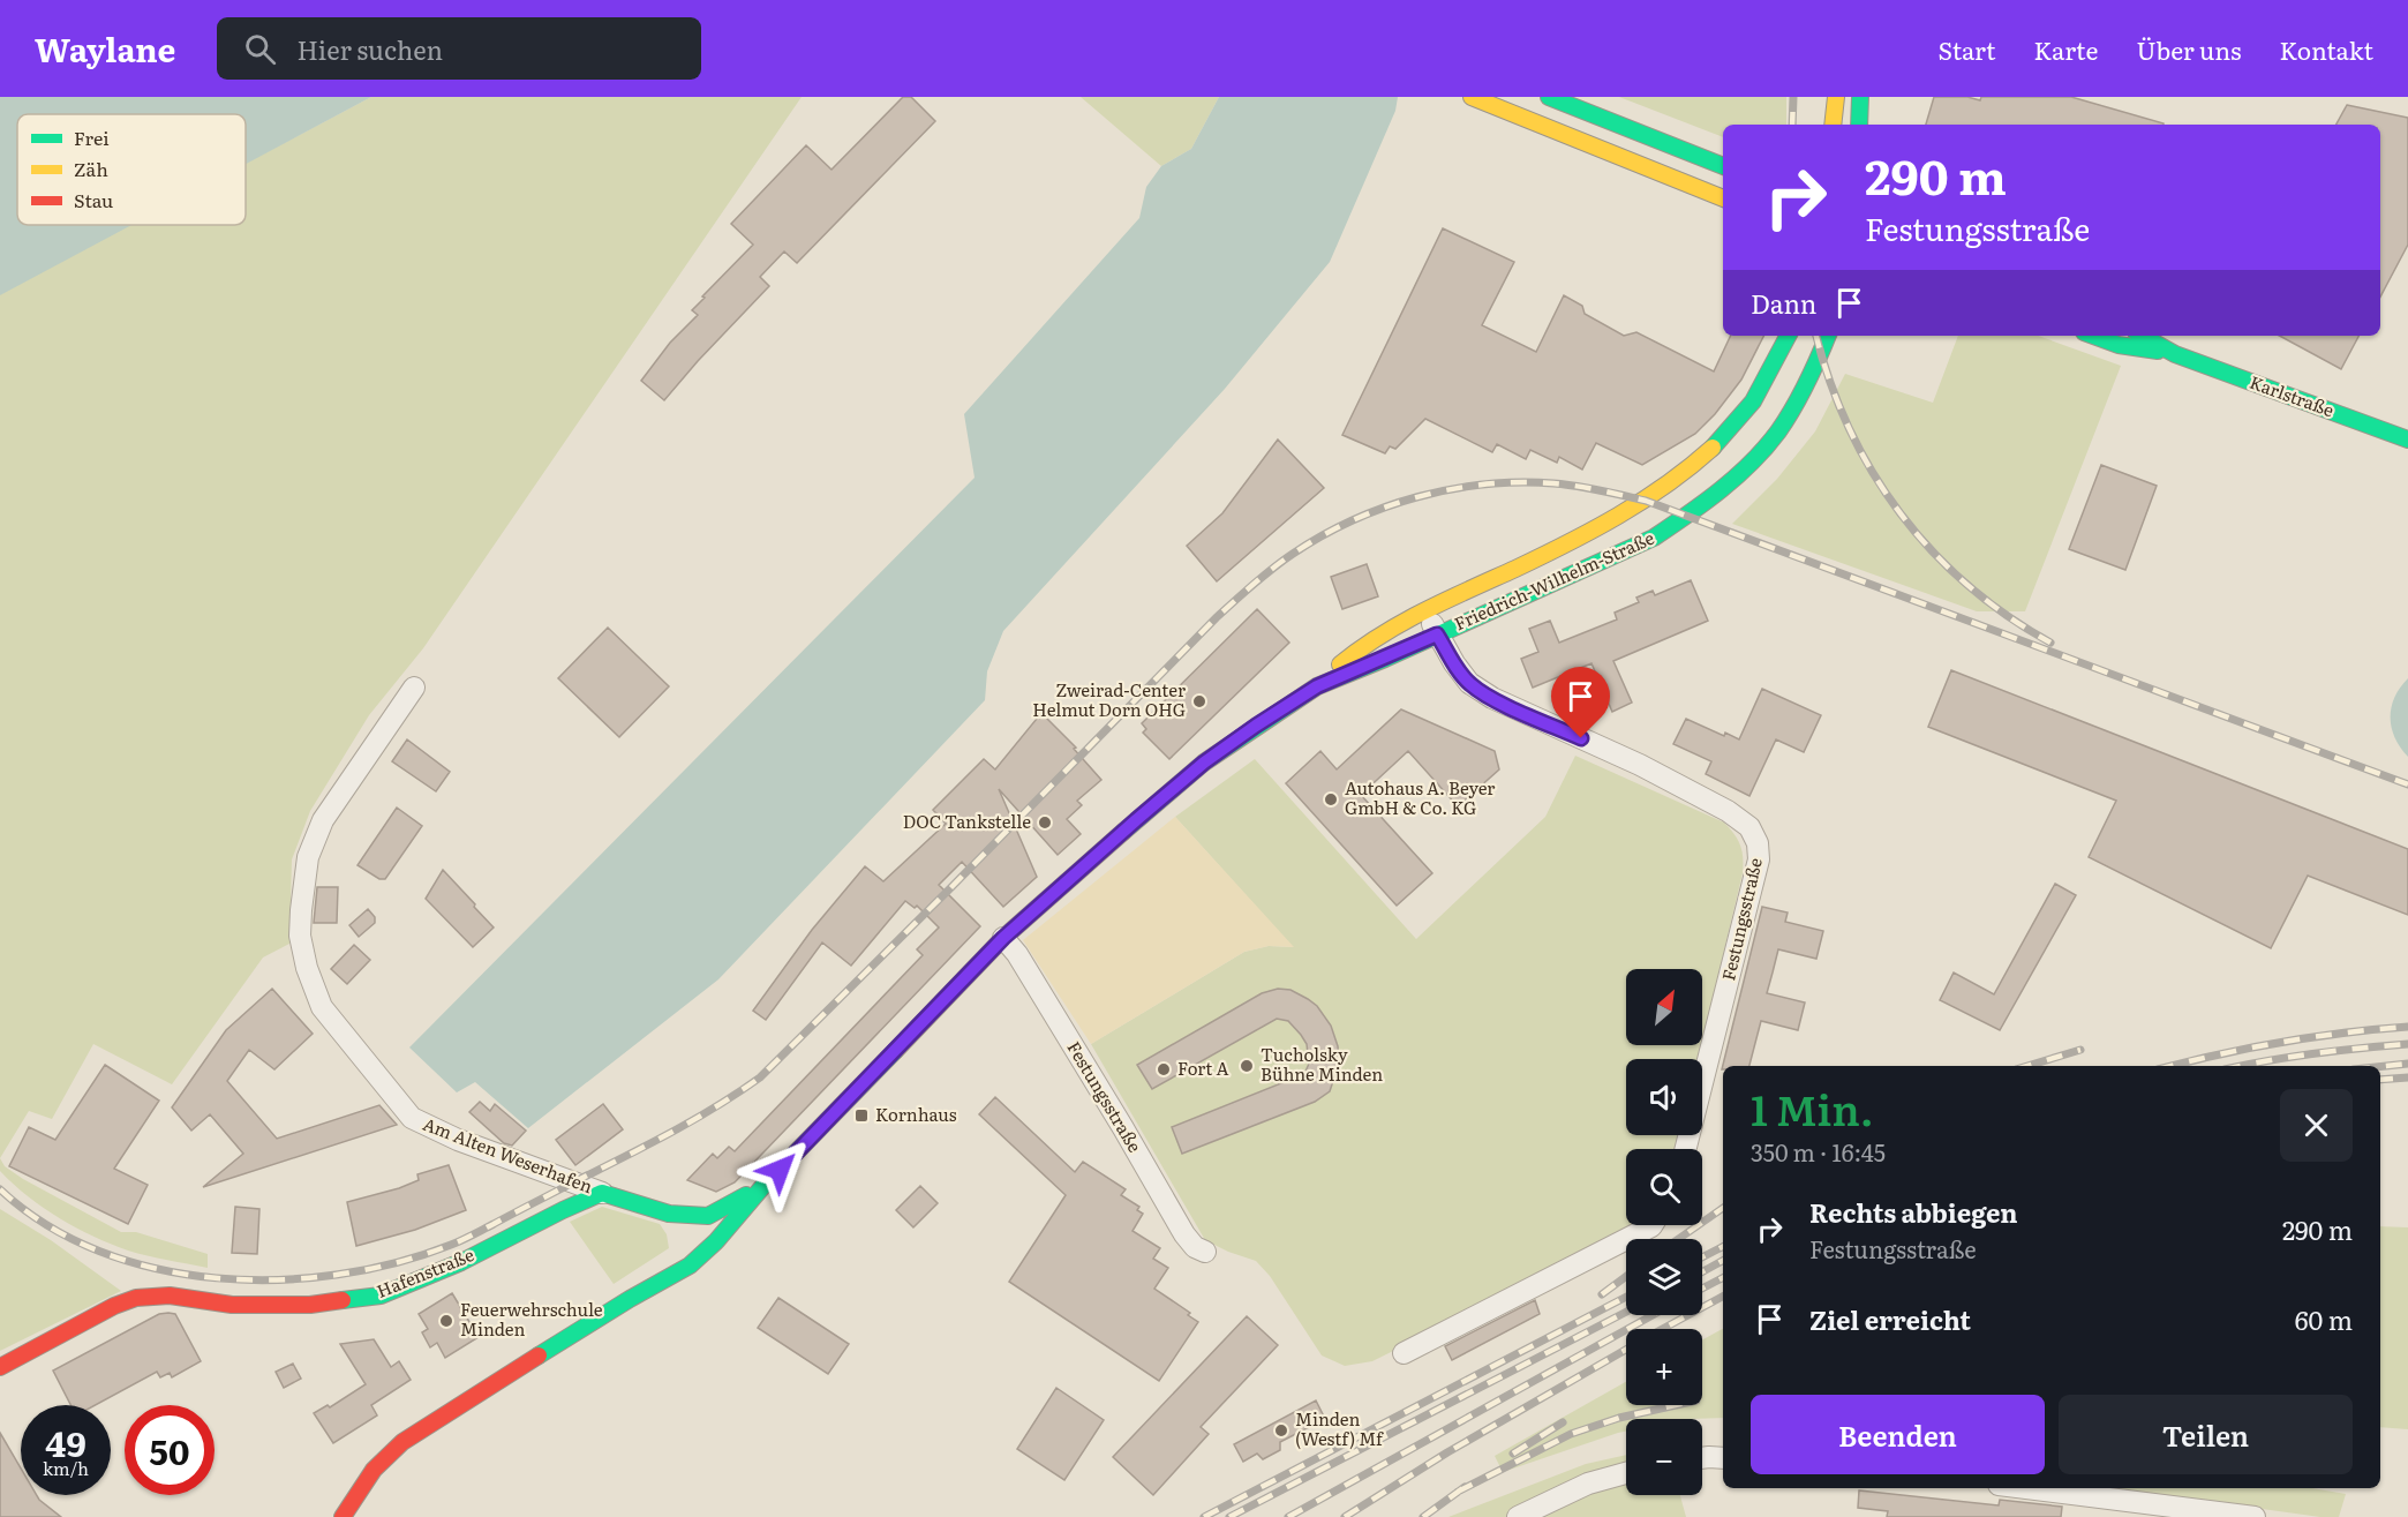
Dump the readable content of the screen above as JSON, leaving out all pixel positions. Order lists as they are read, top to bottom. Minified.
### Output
{"streets":{"main road":["Karlstraße","Friedrich-Wilhelm-Straße","Hafenstraße"],"street":["Festungsstraße","Am Alten Weserhafen"]},"crossings":[["Friedrich-Wilhelm-Straße","Festungsstraße"],["Am Alten Weserhafen","Hafenstraße"]],"places":{"other":["Zweirad-Center Helmut Dorn OHG","Autohaus A. Beyer GmbH & Co. KG","DOC Tankstelle","Tucholsky Bühne Minden","Fort A","Feuerwehrschule Minden","Minden (Westf) Mf"],"transit":["Kornhaus"]},"legend":["Frei","Zäh","Stau"],"north":"top right","page":{"header":"Waylane","search":"Hier suchen","nav":["Start","Karte","Über uns","Kontakt"],"turn":["290 m","Festungsstraße"],"then":"Dann","map_buttons":["+","−"],"heading":["1 Min.","350 m · 16:45"],"list":[{"name":"Rechts abbiegen","note":"Festungsstraße","value":"290 m"},{"name":"Ziel erreicht","value":"60 m"}],"buttons":["Beenden","Teilen"],"speed":"49 km/h","limit":"50"}}
